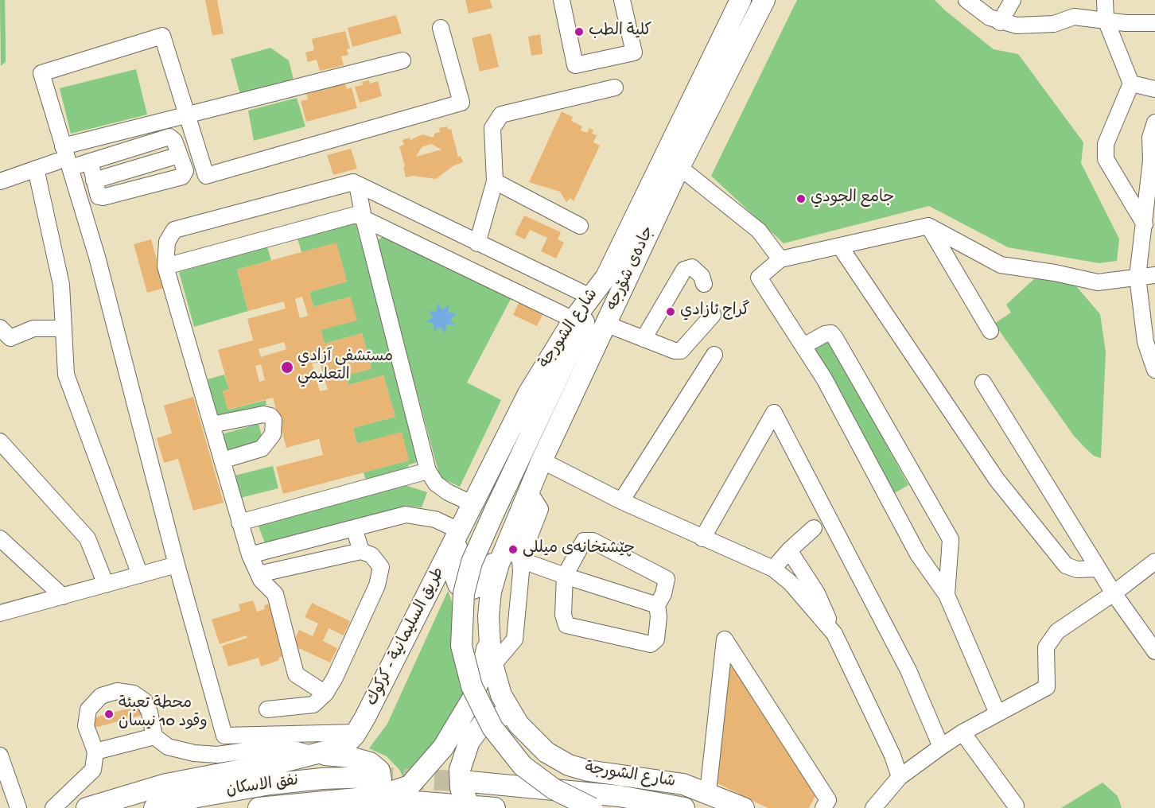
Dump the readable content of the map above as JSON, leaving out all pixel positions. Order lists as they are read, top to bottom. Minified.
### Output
{"streets":{"main road":["جادەی شۆرجە","شارع الشورجة","طريق السليمانية - كركوك","نفق الاسكان"]},"crossings":[["جادەی شۆرجە","شارع الشورجة"],["شارع الشورجة","طريق السليمانية - كركوك"]],"places":["كلية الطب","جامع الجودي","گراج ئازادي","مستشفى آزادي التعليمي","چێشتخانەی میللی","محطة تعبئة وقود 10 نيسان"]}
